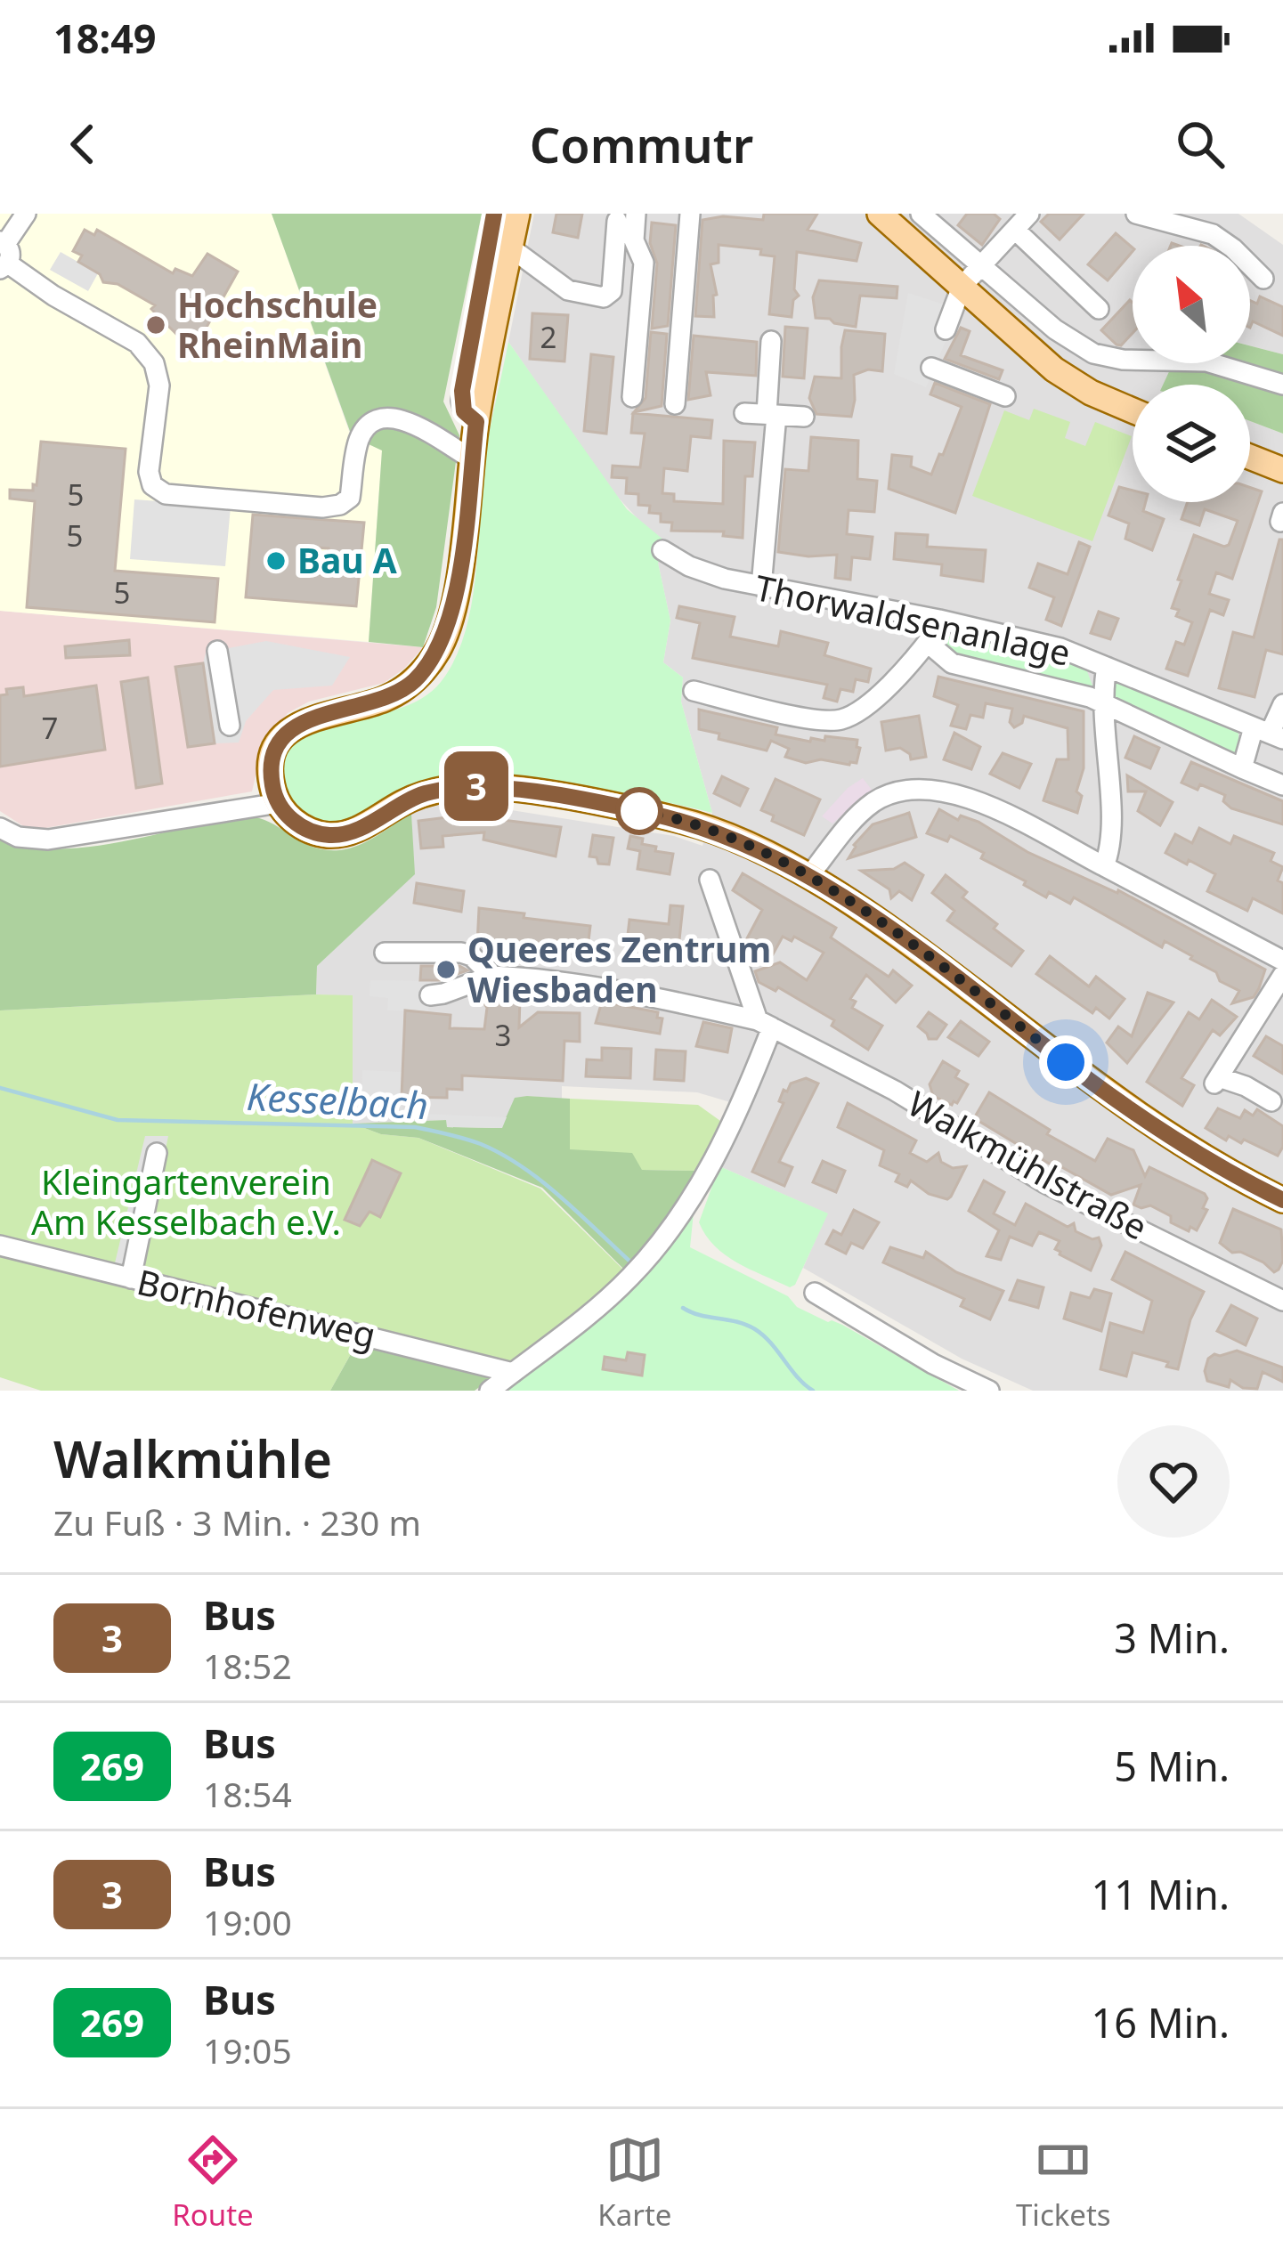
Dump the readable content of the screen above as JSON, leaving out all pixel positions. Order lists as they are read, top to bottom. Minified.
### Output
{"streets":{"street":["Thorwaldsenanlage","Walkmühlstraße","Bornhofenweg"]},"water":["Kesselbach"],"parks":["Kleingartenverein Am Kesselbach e.V."],"places":["Hochschule RheinMain","Bau A","Queeres Zentrum Wiesbaden"],"lines":["bus line 3"],"house_numbers":["2","5","5","5","7","3"],"north":"top left","page":{"status":"18:49","header":"Commutr","on_map":"3","heading":["Walkmühle","Zu Fuß · 3 Min. · 230 m"],"list":[{"mark":"3","name":"Bus","note":"18:52","value":"3 Min."},{"mark":"269","name":"Bus","note":"18:54","value":"5 Min."},{"mark":"3","name":"Bus","note":"19:00","value":"11 Min."},{"mark":"269","name":"Bus","note":"19:05","value":"16 Min."}],"tabs":["Route","Karte","Tickets"]}}
